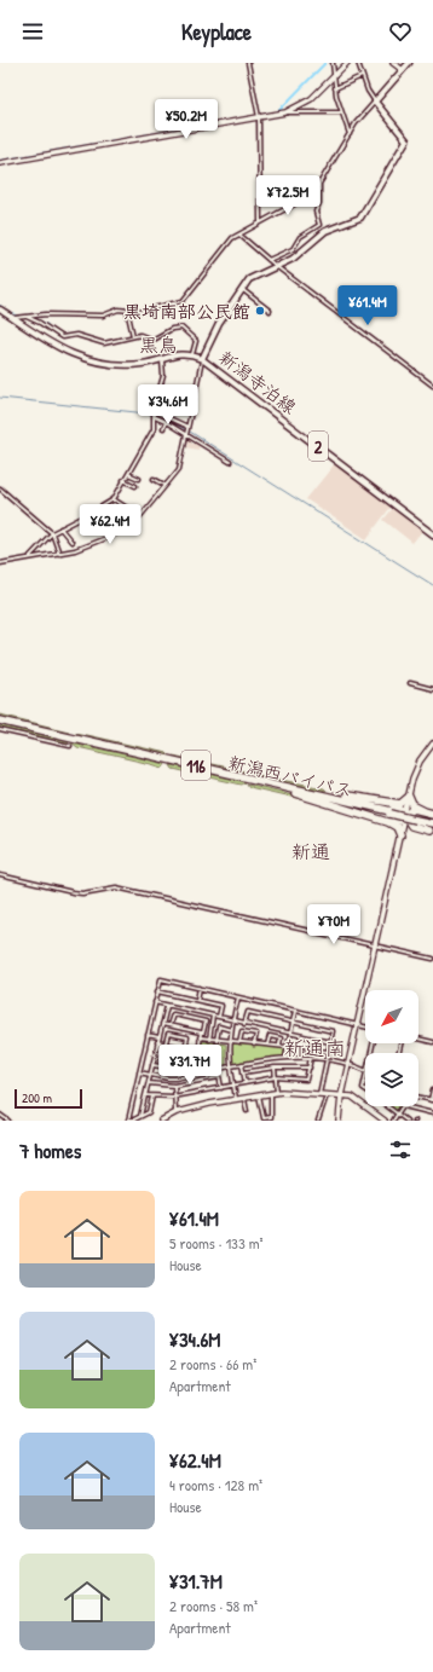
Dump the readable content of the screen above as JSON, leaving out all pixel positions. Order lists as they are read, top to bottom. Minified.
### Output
{"streets":{"highway":["116","新潟西バイパス"],"main road":["新潟寺泊線","2"]},"crossings":[["新潟寺泊線","2"]],"districts":["黒鳥","新通","新通南"],"places":["黒埼南部公民館"],"scale_bar":"200 m","north":"bottom left","page":{"header":"Keyplace","price":["¥50.2M","¥72.5M","¥61.4M","¥34.6M","¥62.4M","¥70M","¥31.7M"],"scale":"200 m","heading":"7 homes","list":[{"name":"¥61.4M","note":"5 rooms · 133 m² · House"},{"name":"¥34.6M","note":"2 rooms · 66 m² · Apartment"},{"name":"¥62.4M","note":"4 rooms · 128 m² · House"},{"name":"¥31.7M","note":"2 rooms · 58 m² · Apartment"}]}}
